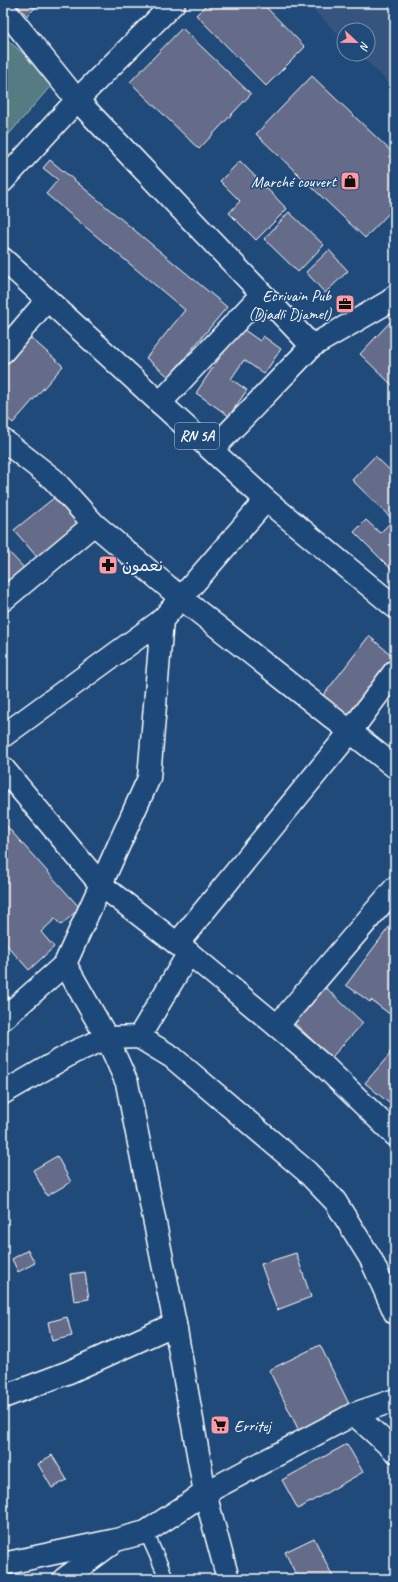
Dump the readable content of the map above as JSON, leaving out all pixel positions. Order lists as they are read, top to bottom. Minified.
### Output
{"streets":{"street":["RN 5A"]},"places":{"shop":["Marché couvert"],"office":["Ecrivain Pub (Djadli Djamel)"],"pharmacy":["نعمون"],"supermarket":["Erritej"]},"north":"right"}
